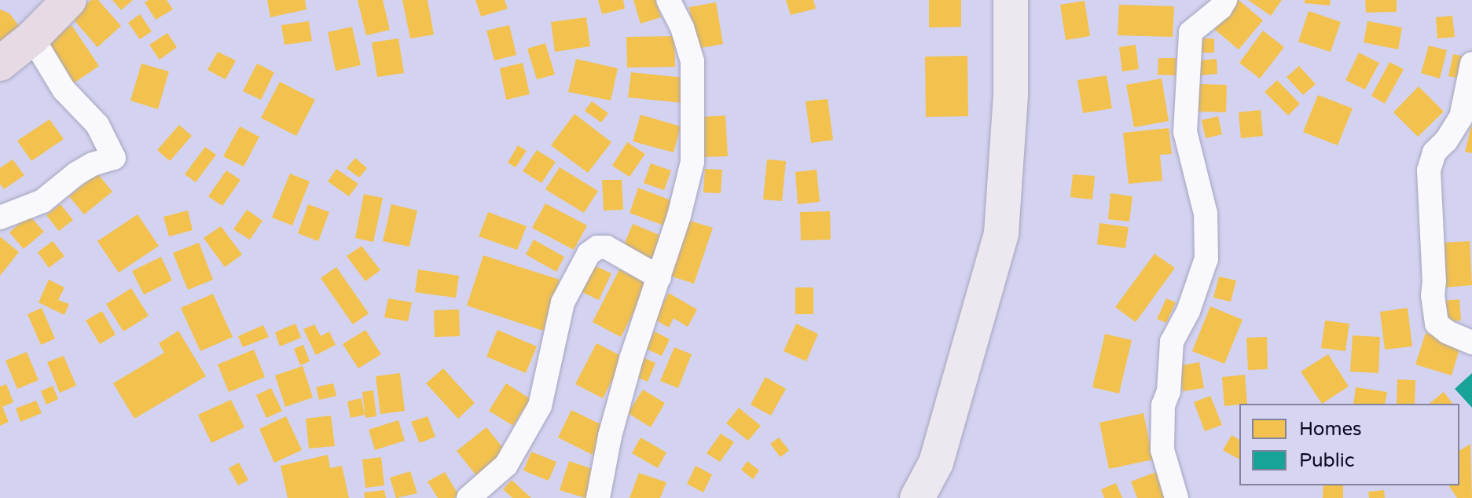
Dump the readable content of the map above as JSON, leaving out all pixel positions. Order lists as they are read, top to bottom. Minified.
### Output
{"legend":["Homes","Public"]}
